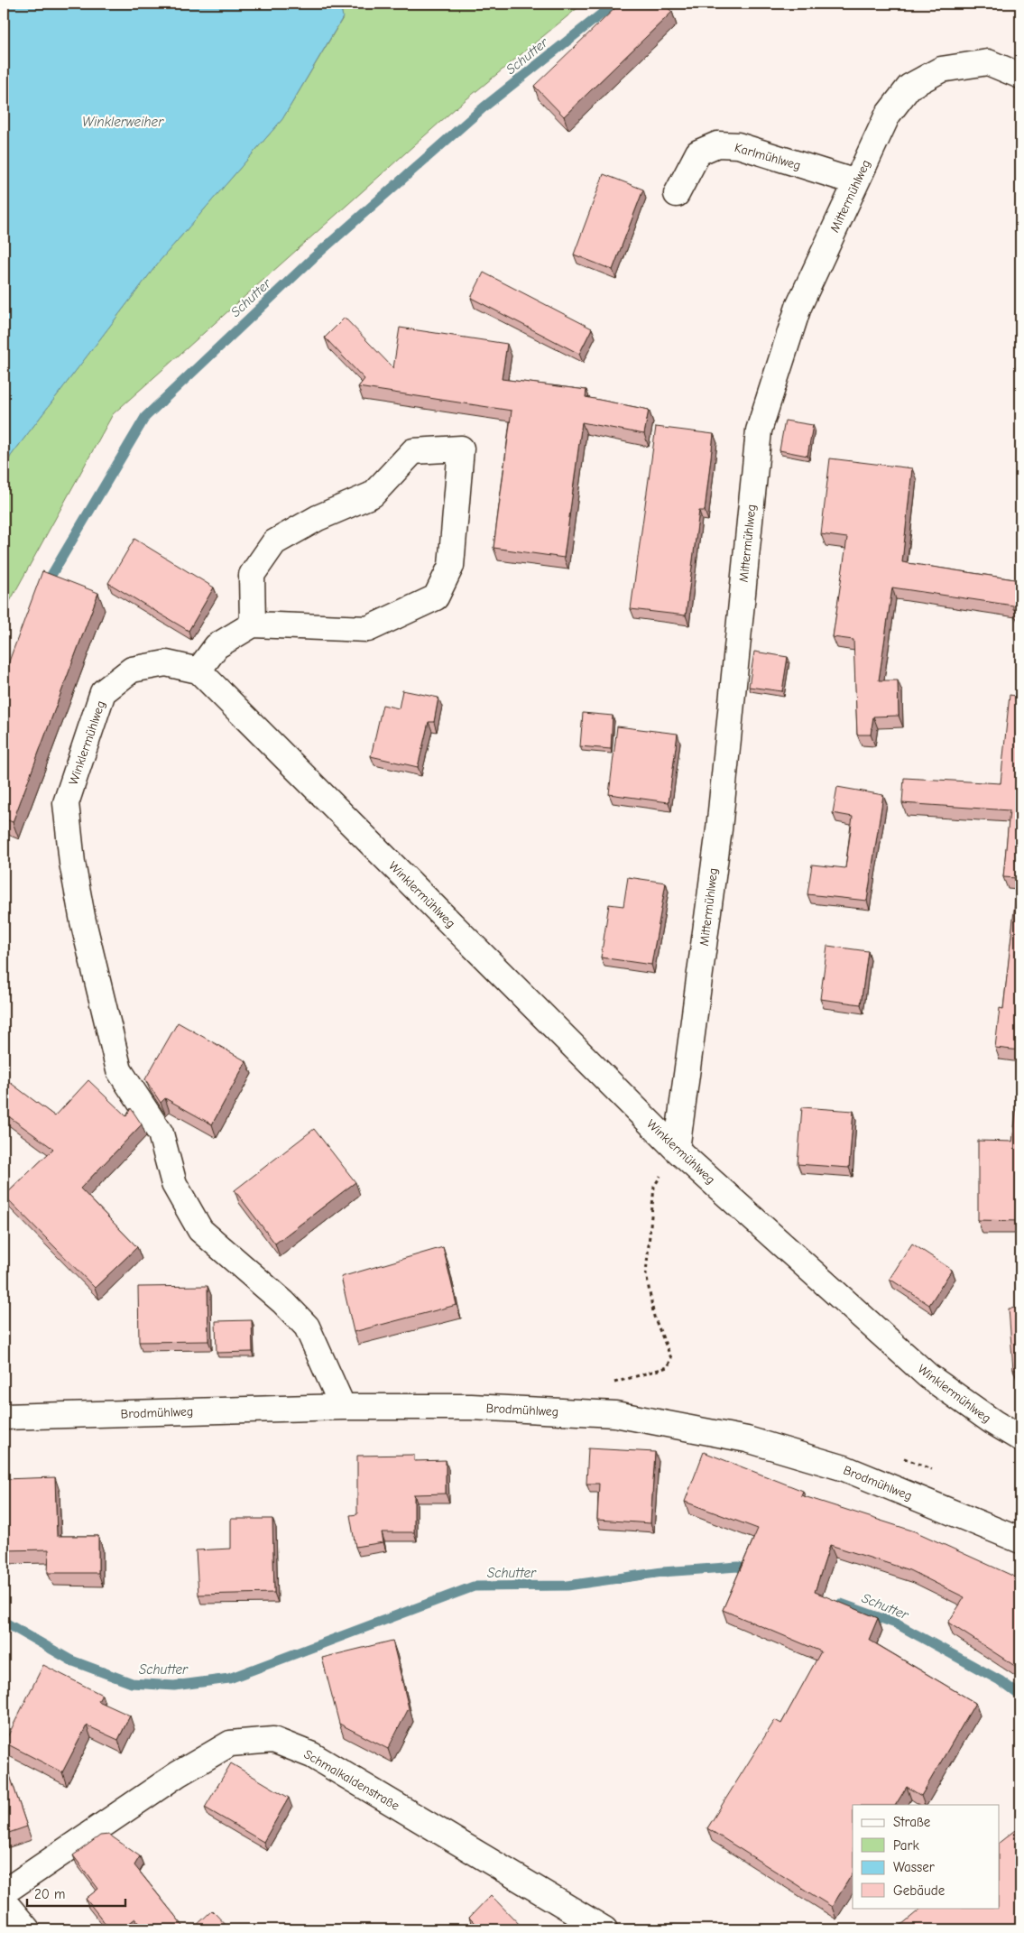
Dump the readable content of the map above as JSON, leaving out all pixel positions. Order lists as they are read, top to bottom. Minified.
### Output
{"streets":{"street":["Karlmühlweg","Mittermühlweg","Winklermühlweg","Brodmühlweg","Schmalkaldenstraße"]},"crossings":[["Karlmühlweg","Mittermühlweg"],["Mittermühlweg","Winklermühlweg"],["Winklermühlweg","Brodmühlweg"]],"water":["Schutter","Winklerweiher"],"legend":["Straße","Park","Wasser","Gebäude"],"scale_bar":"20 m"}
